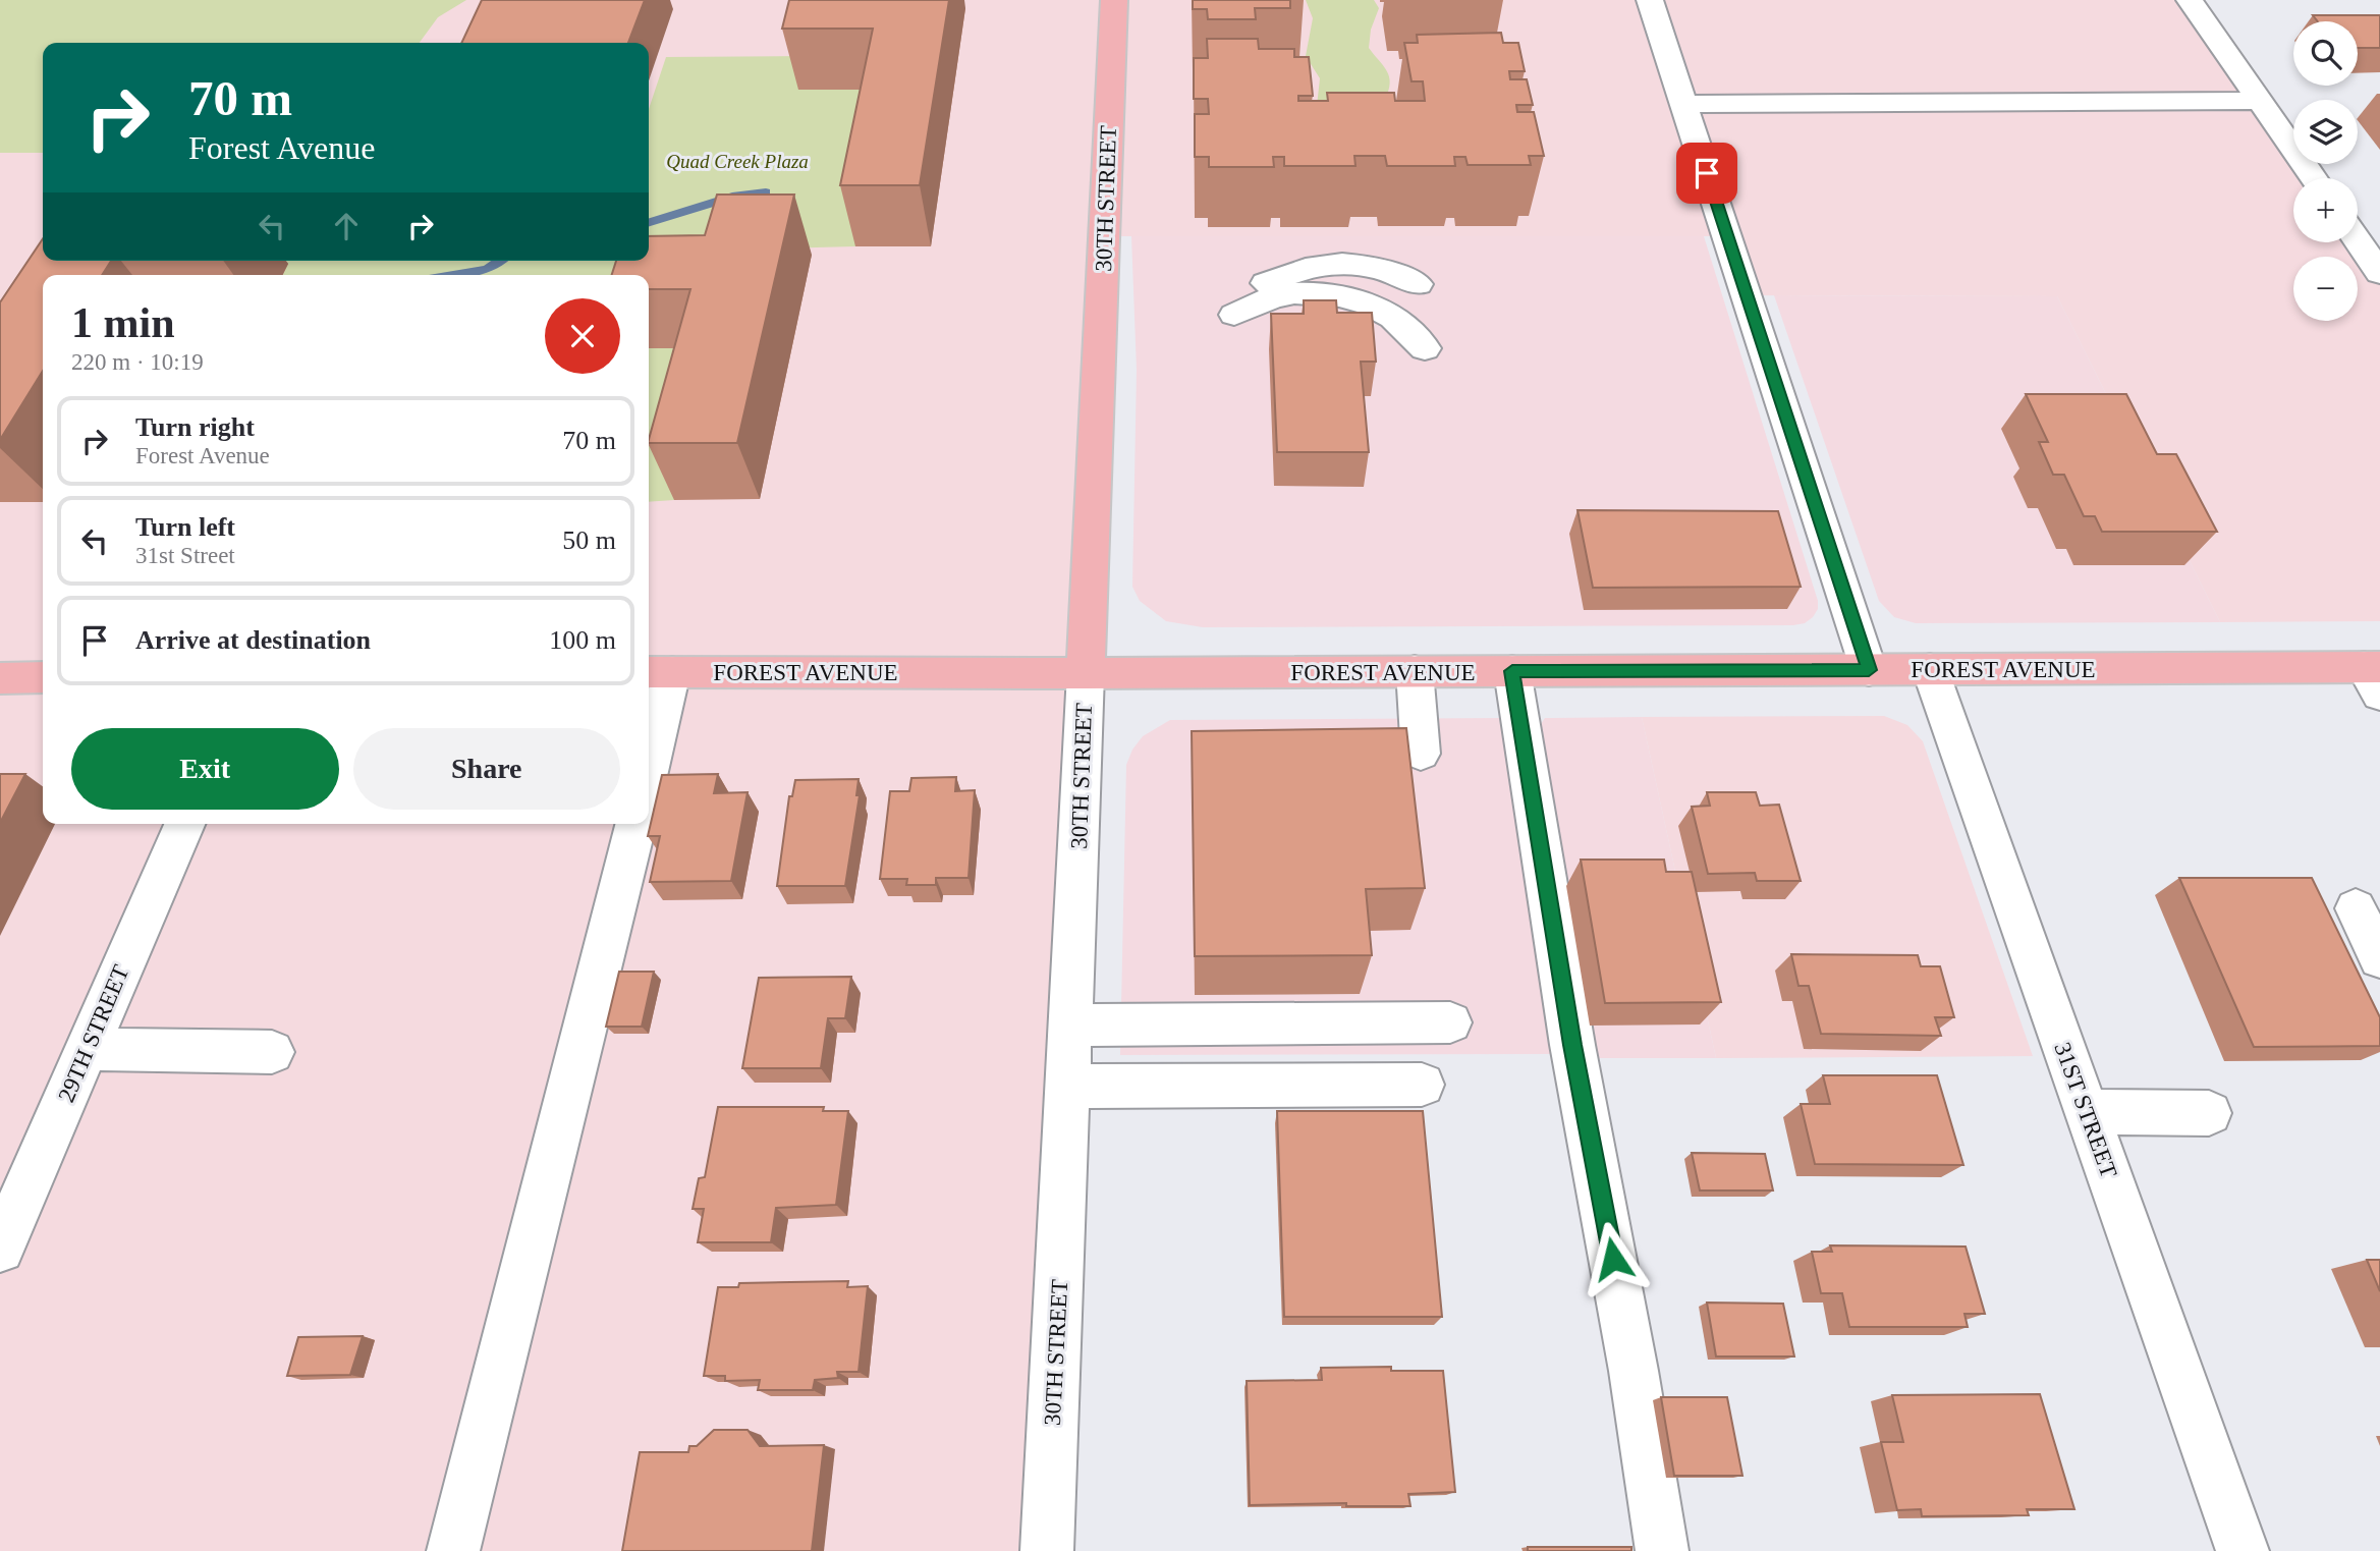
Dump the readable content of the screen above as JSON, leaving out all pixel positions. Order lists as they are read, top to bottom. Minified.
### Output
{"streets":{"main road":["30TH STREET","FOREST AVENUE"],"street":["29TH STREET","31ST STREET"]},"crossings":[["30TH STREET","FOREST AVENUE"],["FOREST AVENUE","31ST STREET"]],"parks":["Quad Creek Plaza"],"page":{"map_buttons":["+","−"],"turn":["70 m","Forest Avenue"],"heading":["1 min","220 m · 10:19"],"list":[{"name":"Turn right","note":"Forest Avenue","value":"70 m"},{"name":"Turn left","note":"31st Street","value":"50 m"},{"name":"Arrive at destination","value":"100 m"}],"buttons":["Exit","Share"]}}
